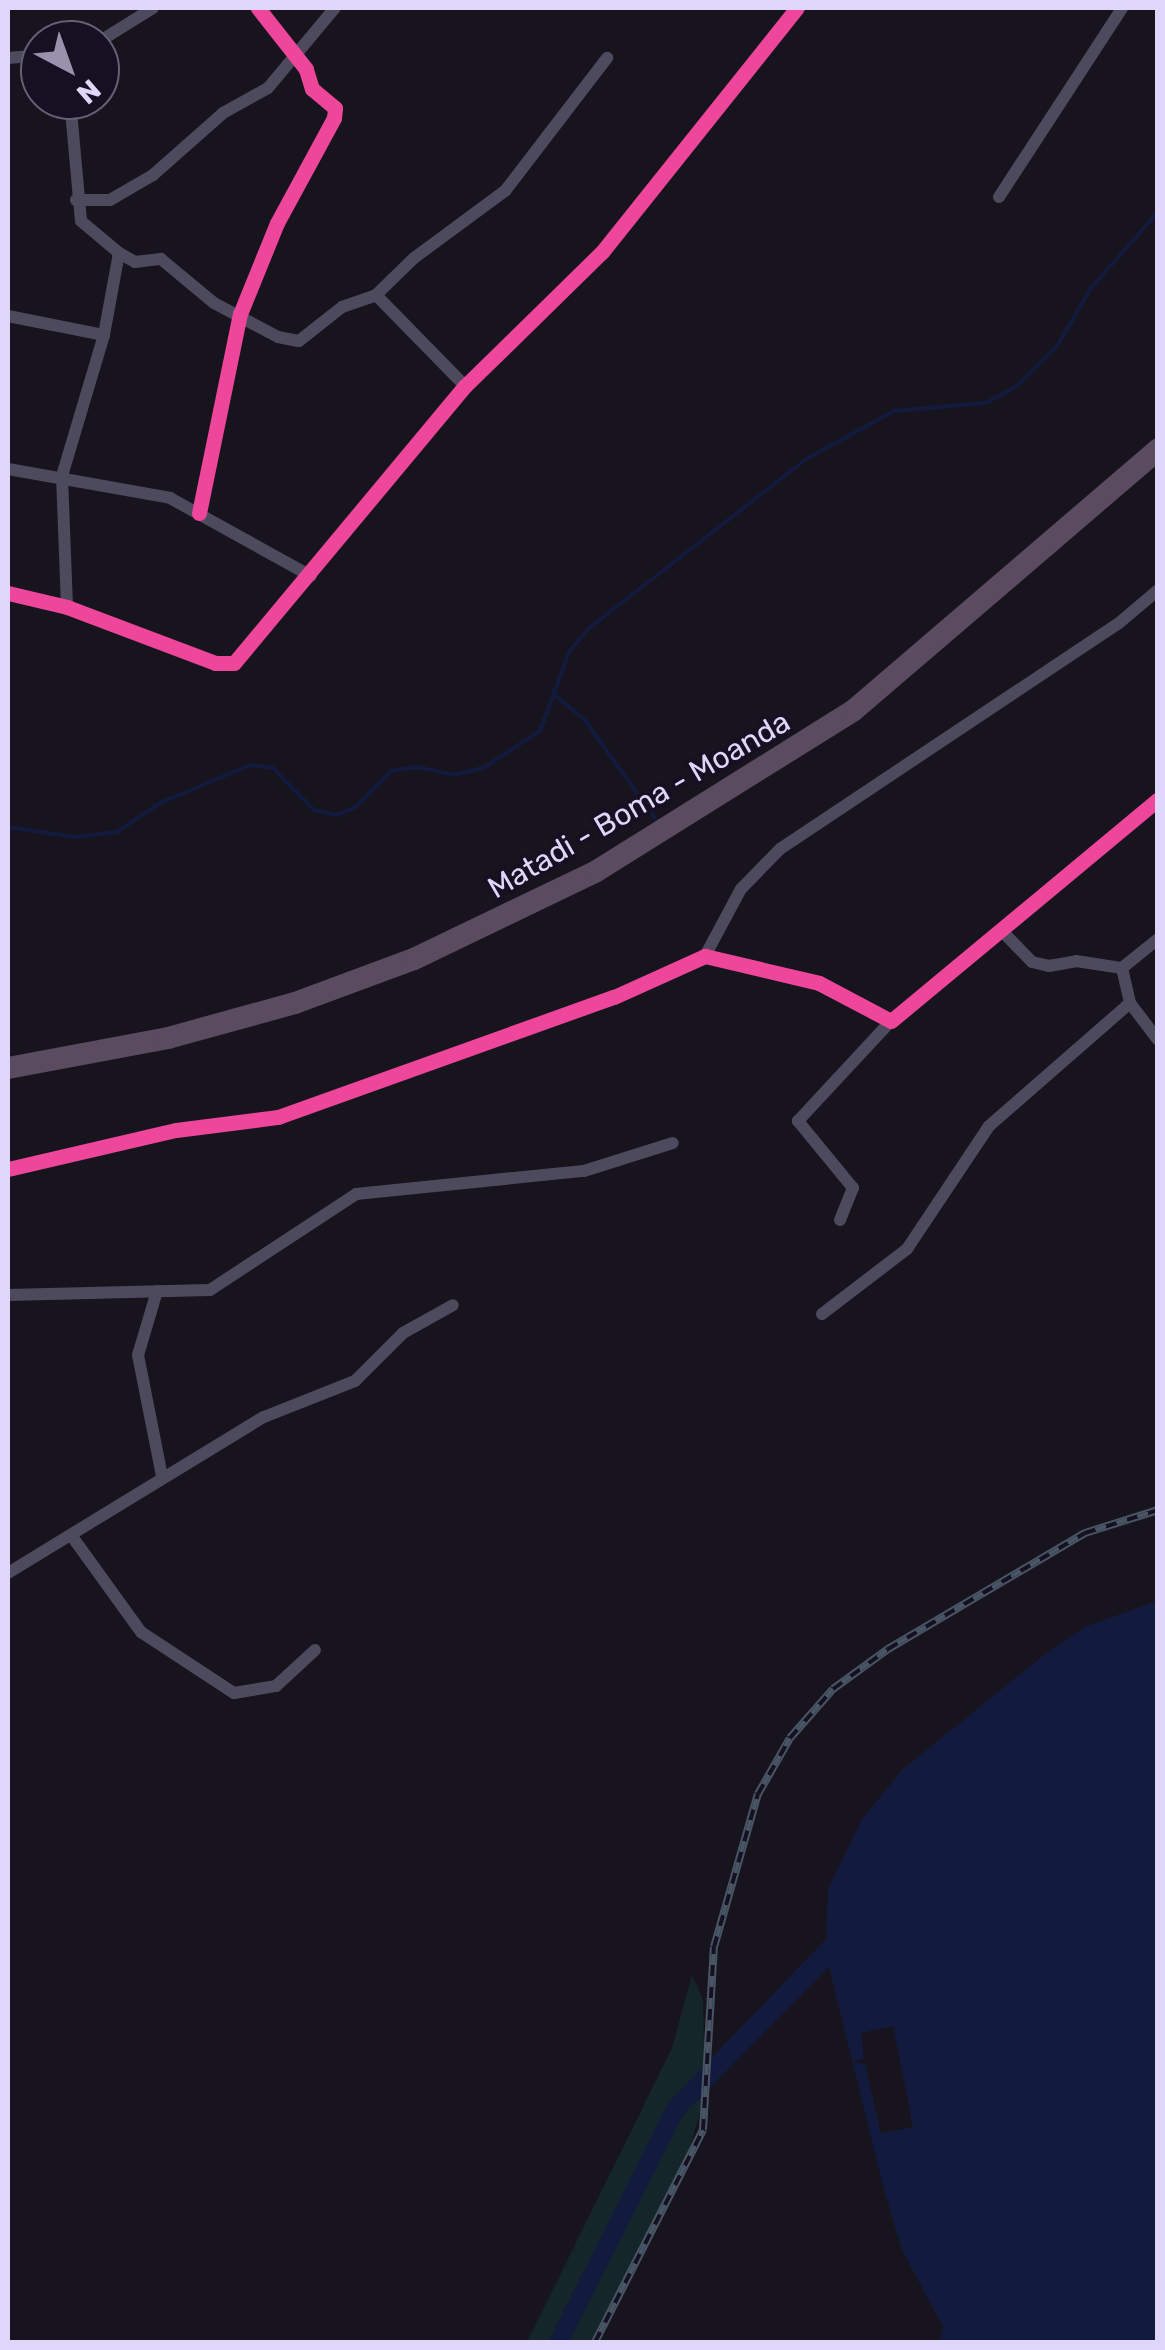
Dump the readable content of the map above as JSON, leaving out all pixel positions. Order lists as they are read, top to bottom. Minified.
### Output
{"streets":{"highway":["Matadi - Boma - Moanda"]},"north":"bottom right"}
